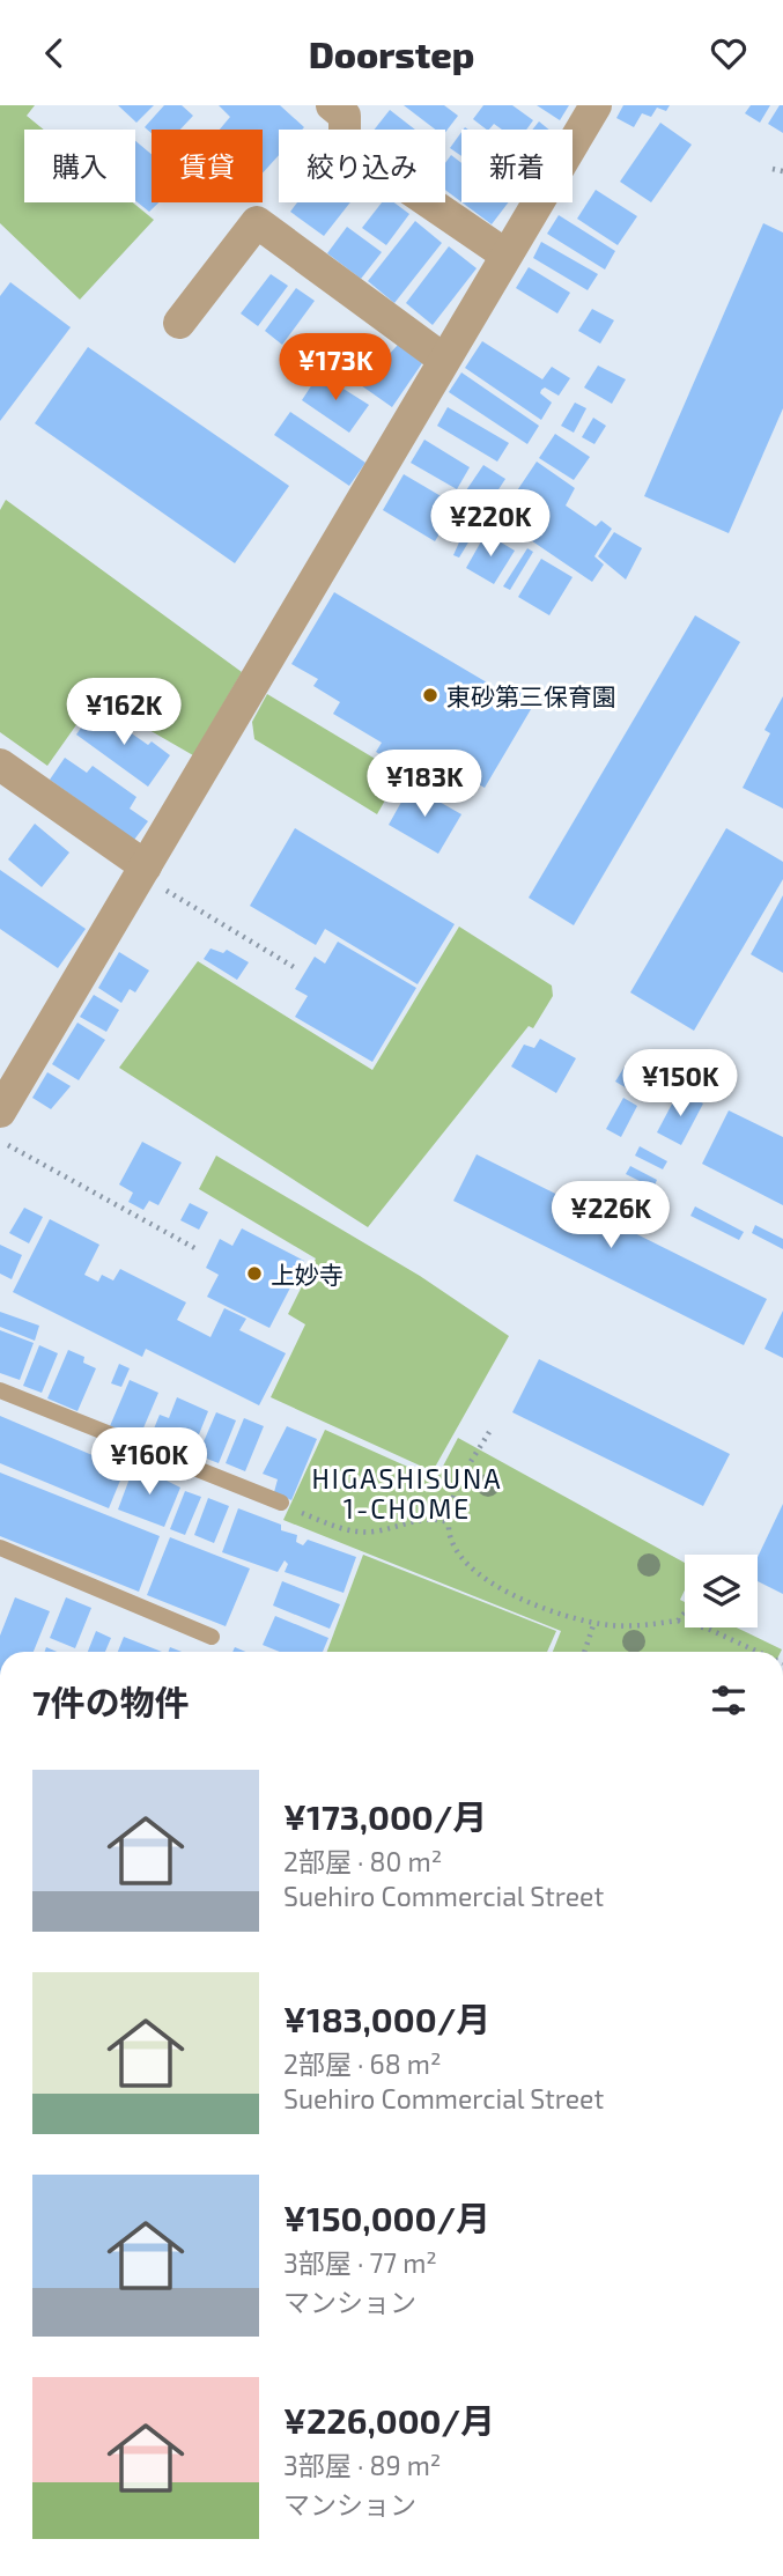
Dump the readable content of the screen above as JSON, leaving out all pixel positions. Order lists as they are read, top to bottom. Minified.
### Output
{"districts":["HIGASHISUNA 1-CHOME"],"places":["東砂第三保育園","上妙寺"],"page":{"header":"Doorstep","chip":["購入","賃貸","絞り込み","新着"],"price":["¥173K","¥220K","¥162K","¥183K","¥150K","¥226K","¥160K"],"heading":"7件の物件","list":[{"name":"¥173,000/月","note":"2部屋 · 80 m² · Suehiro Commercial Street"},{"name":"¥183,000/月","note":"2部屋 · 68 m² · Suehiro Commercial Street"},{"name":"¥150,000/月","note":"3部屋 · 77 m² · マンション"},{"name":"¥226,000/月","note":"3部屋 · 89 m² · マンション"}]}}
